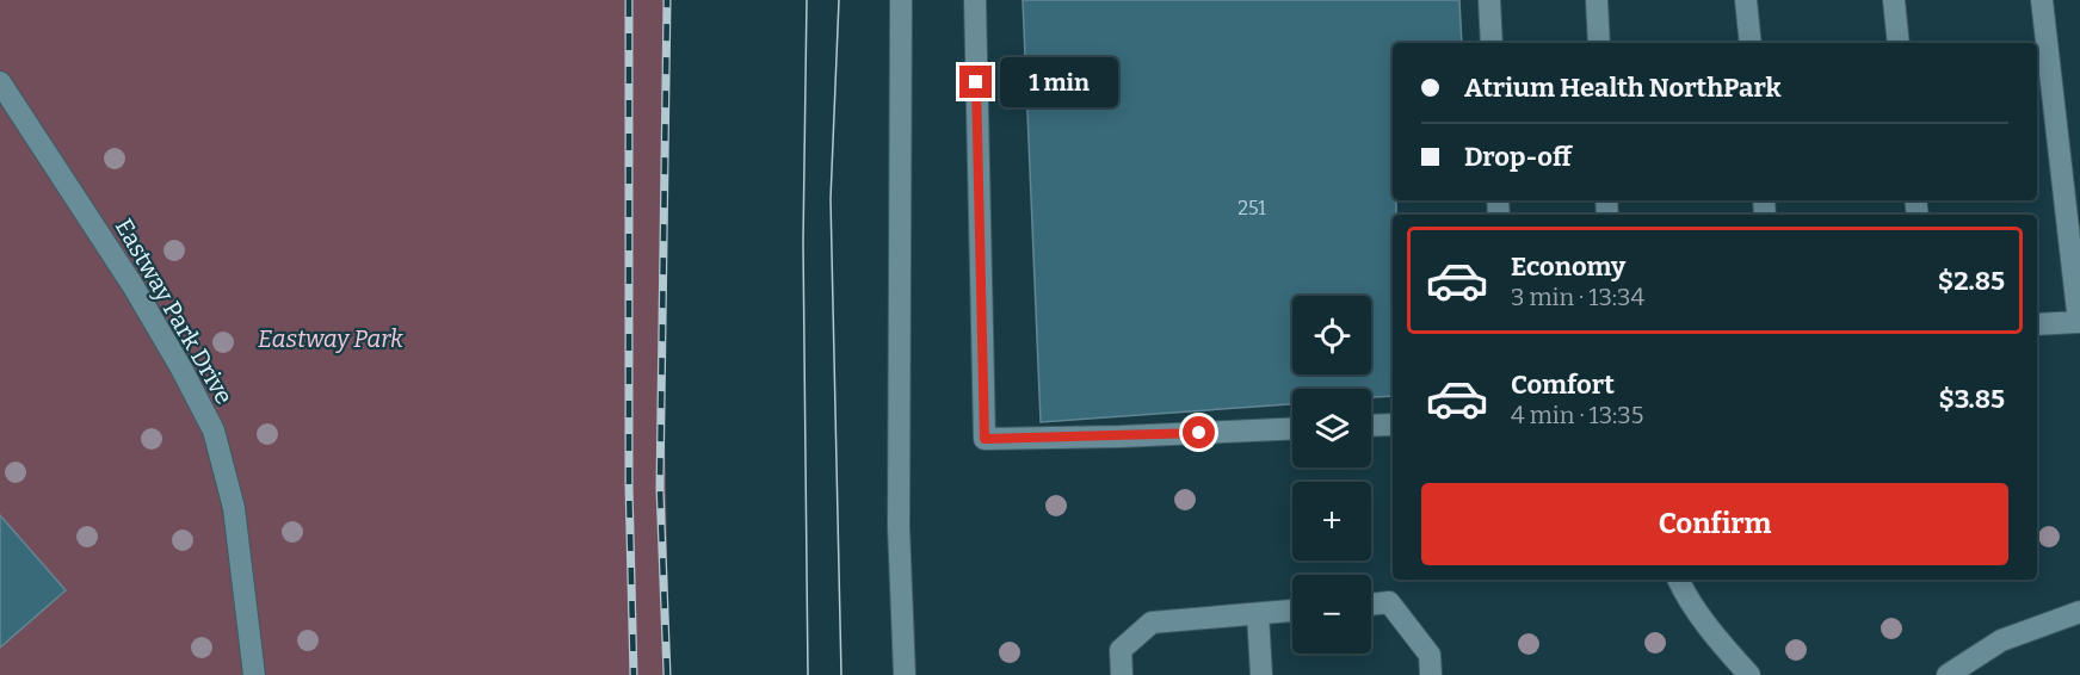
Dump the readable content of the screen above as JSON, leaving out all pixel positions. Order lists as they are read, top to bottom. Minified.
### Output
{"streets":{"street":["Eastway Park Drive"]},"parks":["Eastway Park"],"house_numbers":["251"],"page":{"banner":["Atrium Health NorthPark","Drop-off"],"bubble":"1 min","list":[{"name":"Economy","note":"3 min · 13:34","value":"$2.85"},{"name":"Comfort","note":"4 min · 13:35","value":"$3.85"}],"map_buttons":["+","−"],"buttons":"Confirm"}}
